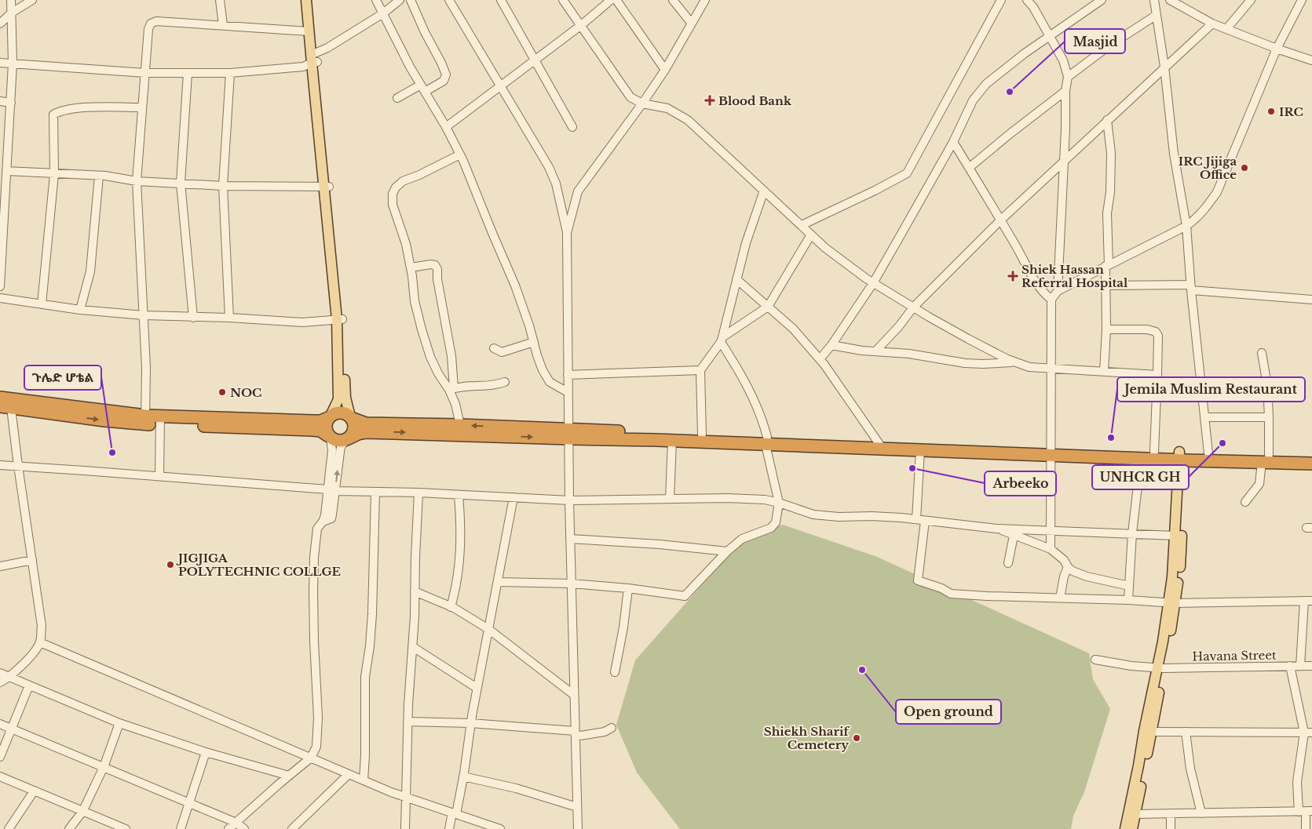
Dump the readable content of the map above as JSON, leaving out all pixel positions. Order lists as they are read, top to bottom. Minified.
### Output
{"streets":{"street":["Havana Street"]},"places":{"other":["Masjid","IRC","IRC Jijiga Office","NOC","Jemila Muslim Restaurant","UNHCR GH","ጉሌድ ሆቴል","Arbeeko","JIGJIGA POLYTECHNIC COLLGE","Open ground","Shiekh Sharif Cemetery"],"health":["Blood Bank","Shiek Hassan Referral Hospital"]}}
